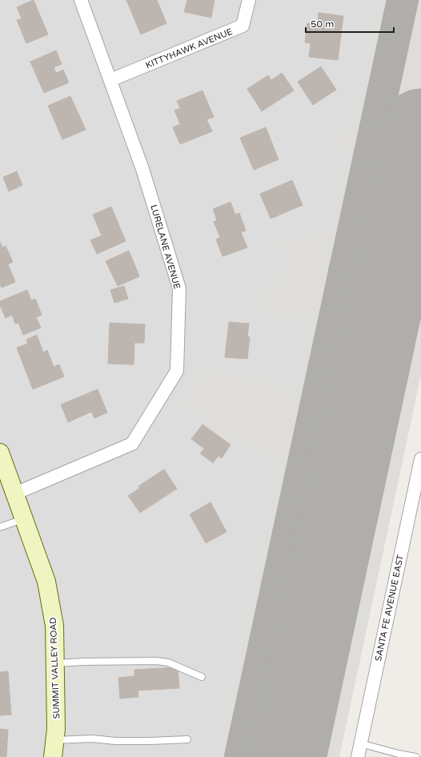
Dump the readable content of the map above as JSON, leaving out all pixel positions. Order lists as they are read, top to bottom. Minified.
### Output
{"streets":{"main road":["SUMMIT VALLEY ROAD"],"street":["KITTYHAWK AVENUE","LURELANE AVENUE","SANTA FE AVENUE EAST"]},"crossings":[["KITTYHAWK AVENUE","LURELANE AVENUE"],["LURELANE AVENUE","SUMMIT VALLEY ROAD"]],"scale_bar":"50 m"}
